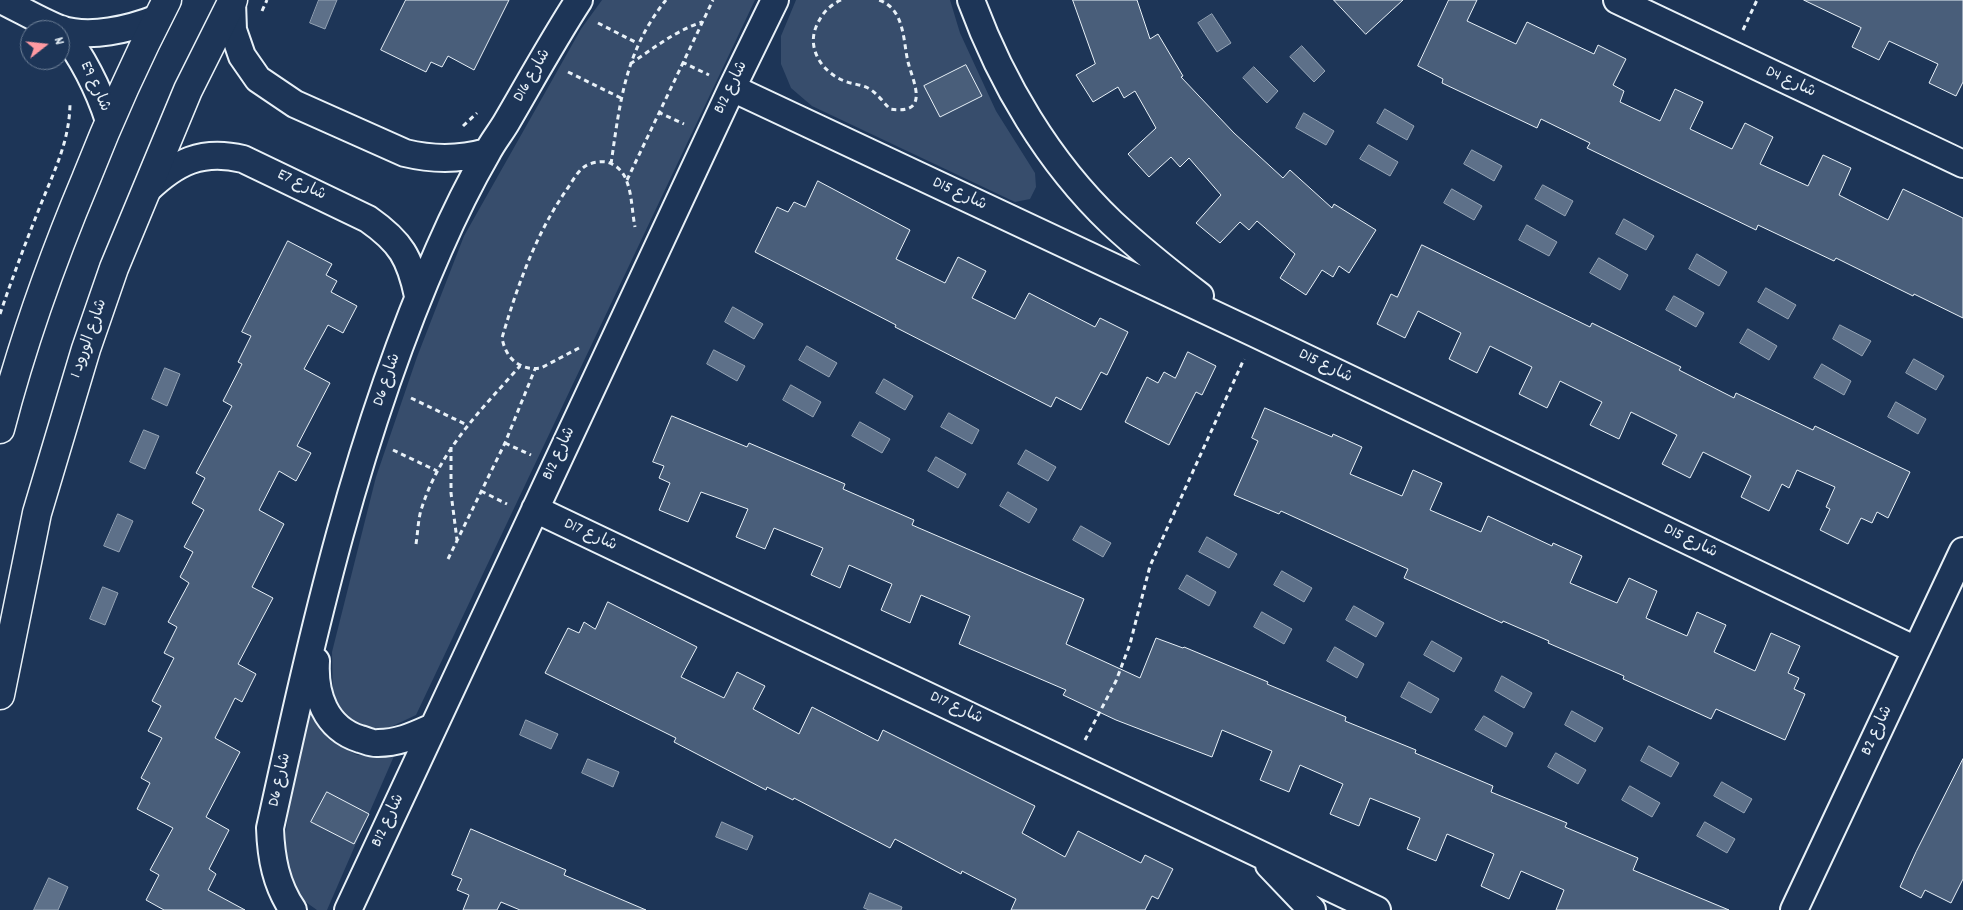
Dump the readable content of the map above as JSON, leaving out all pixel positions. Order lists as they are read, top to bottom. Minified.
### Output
{"streets":{"street":["D16 شارع","D4 شارع","E9 شارع","B12 شارع","E7 شارع","D15 شارع","شارع الورود 1","D6 شارع","D17 شارع","B2 شارع"]},"crossings":[["D16 شارع","D6 شارع"],["B12 شارع","D15 شارع"],["B12 شارع","D6 شارع"],["B12 شارع","D17 شارع"],["E7 شارع","شارع الورود 1"],["E7 شارع","D6 شارع"],["D15 شارع","B2 شارع"]],"north":"right"}
